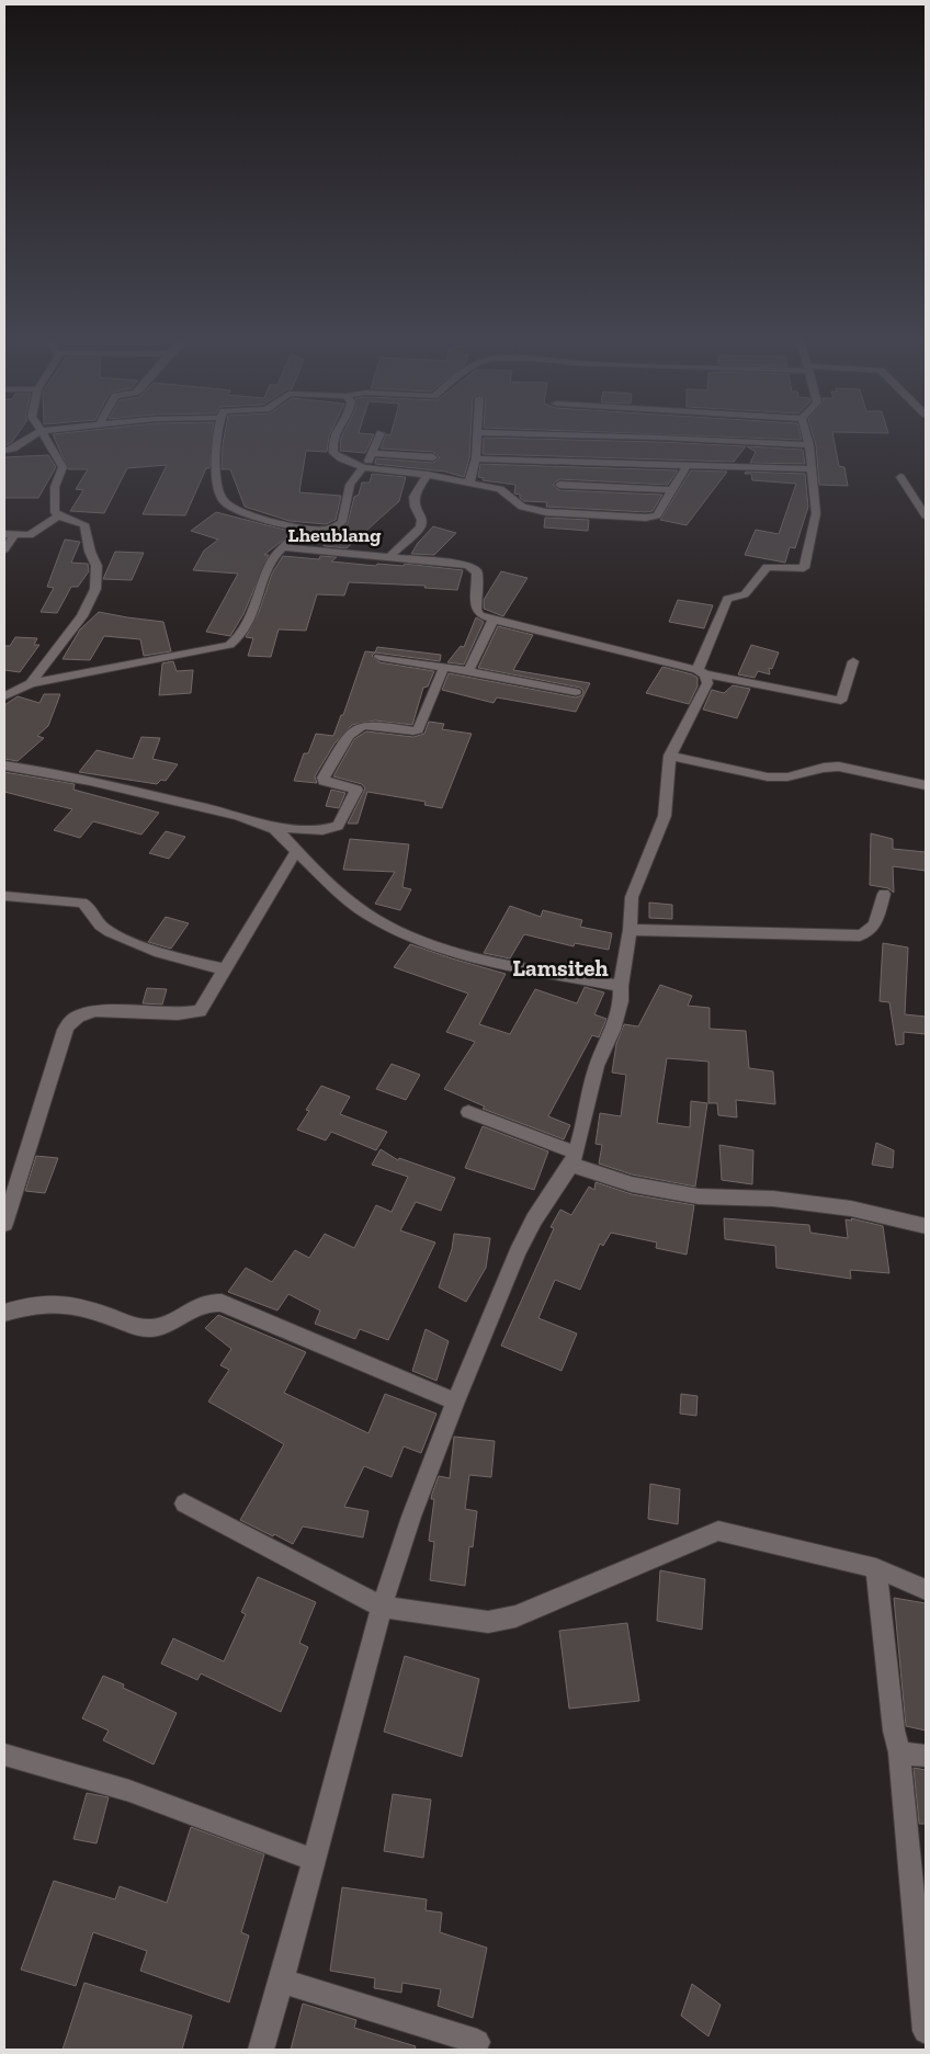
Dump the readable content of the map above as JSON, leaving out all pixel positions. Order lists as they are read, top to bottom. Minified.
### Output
{"districts":["Lheublang","Lamsiteh"]}
